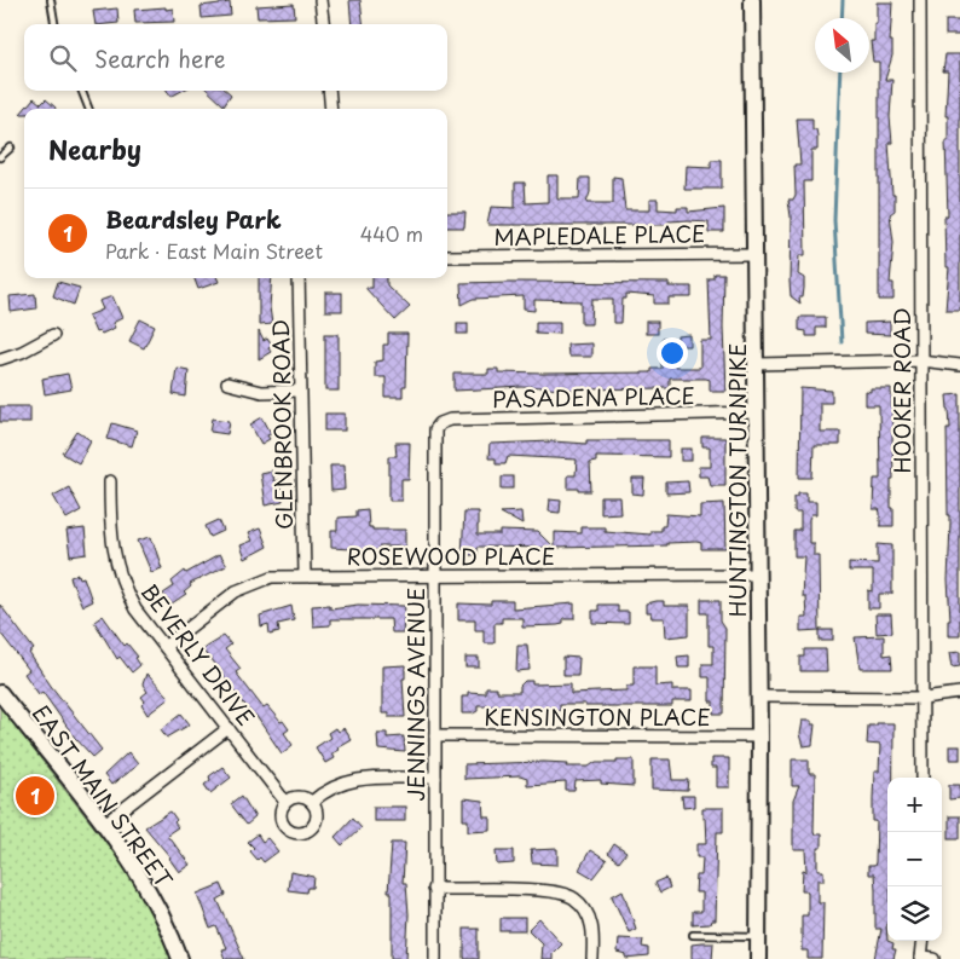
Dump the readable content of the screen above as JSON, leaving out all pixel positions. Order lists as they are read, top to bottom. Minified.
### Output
{"streets":{"main road":["HUNTINGTON TURNPIKE","EAST MAIN STREET"],"street":["MAPLEDALE PLACE","HOOKER ROAD","PASADENA PLACE","GLENBROOK ROAD","ROSEWOOD PLACE","BEVERLY DRIVE","JENNINGS AVENUE","KENSINGTON PLACE"]},"crossings":[["MAPLEDALE PLACE","HUNTINGTON TURNPIKE"],["PASADENA PLACE","HUNTINGTON TURNPIKE"],["PASADENA PLACE","JENNINGS AVENUE"],["GLENBROOK ROAD","ROSEWOOD PLACE"],["HUNTINGTON TURNPIKE","ROSEWOOD PLACE"],["HUNTINGTON TURNPIKE","KENSINGTON PLACE"],["ROSEWOOD PLACE","BEVERLY DRIVE"],["ROSEWOOD PLACE","JENNINGS AVENUE"],["JENNINGS AVENUE","KENSINGTON PLACE"]],"north":"top left","page":{"search":"Search here","heading":"Nearby","list":[{"mark":"1","name":"Beardsley Park","note":"Park · East Main Street","value":"440 m"}],"pins":"1","map_buttons":["+","−"]}}
